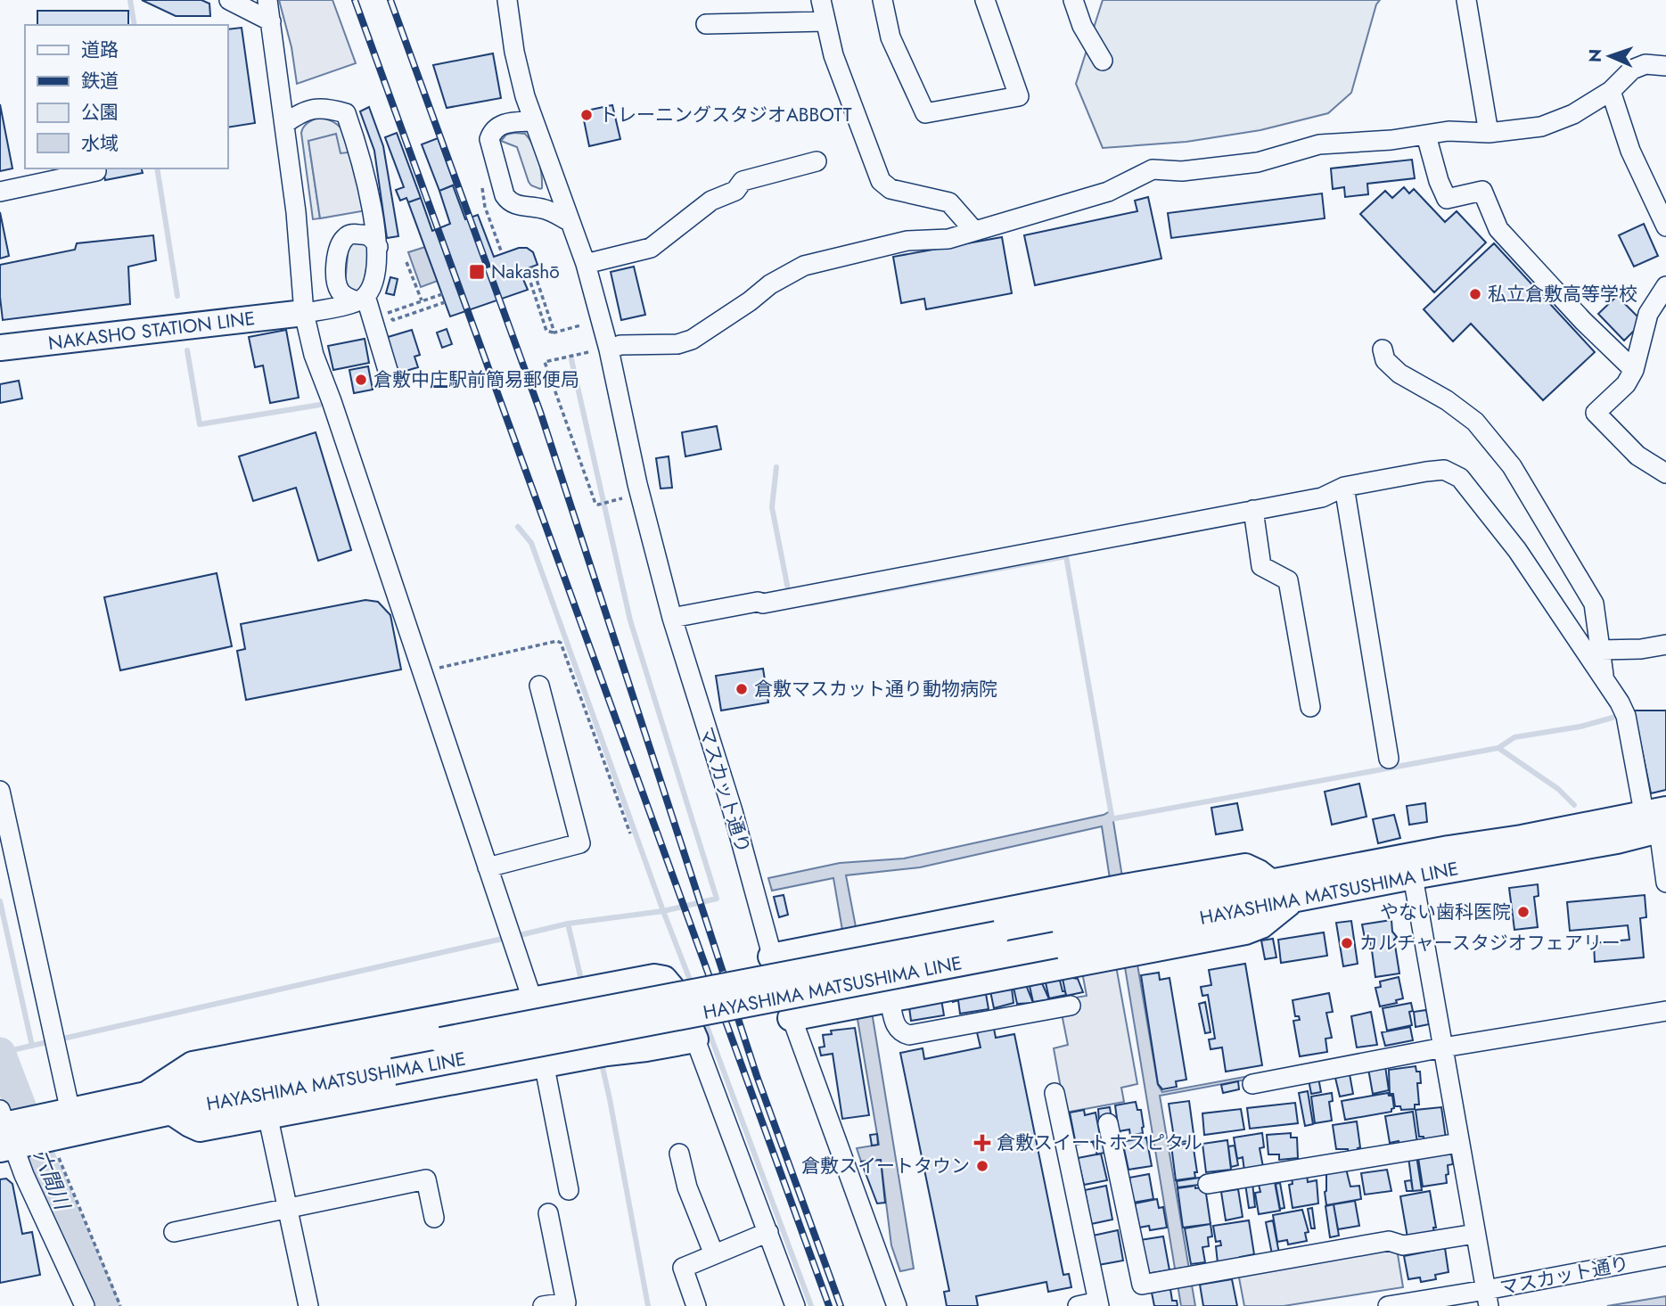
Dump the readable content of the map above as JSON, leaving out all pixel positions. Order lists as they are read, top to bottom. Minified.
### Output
{"streets":{"main road":["NAKASHO STATION LINE","HAYASHIMA MATSUSHIMA LINE"],"street":["マスカット通り"]},"water":["六間川"],"places":{"other":["トレーニングスタジオABBOTT","私立倉敷高等学校","倉敷中庄駅前簡易郵便局","倉敷マスカット通り動物病院","やない歯科医院","カルチャースタジオフェアリー","倉敷スイートタウン"],"transit":["Nakashō"],"health":["倉敷スイートホスピタル"]},"legend":["道路","鉄道","公園","水域"],"north":"left"}
